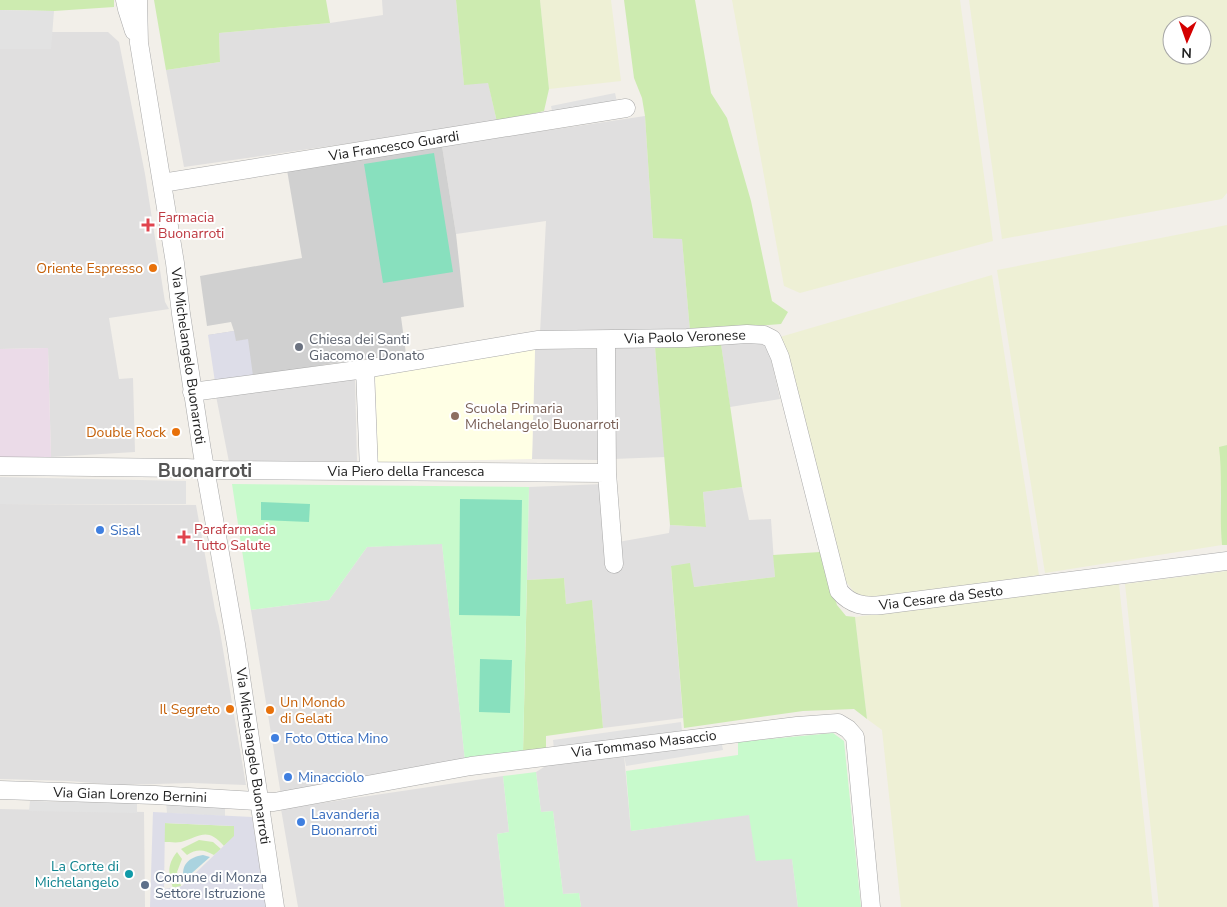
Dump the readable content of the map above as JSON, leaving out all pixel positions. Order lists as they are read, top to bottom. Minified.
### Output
{"streets":{"street":["Via Francesco Guardi","Via Paolo Veronese","Via Michelangelo Buonarroti","Via Piero della Francesca","Via Cesare da Sesto","Via Tommaso Masaccio","Via Gian Lorenzo Bernini"]},"crossings":[["Via Francesco Guardi","Via Michelangelo Buonarroti"],["Via Paolo Veronese","Via Michelangelo Buonarroti"],["Via Paolo Veronese","Via Piero della Francesca"],["Via Paolo Veronese","Via Cesare da Sesto"],["Via Michelangelo Buonarroti","Via Piero della Francesca"],["Via Michelangelo Buonarroti","Via Tommaso Masaccio"],["Via Michelangelo Buonarroti","Via Gian Lorenzo Bernini"],["Via Tommaso Masaccio","Via Gian Lorenzo Bernini"]],"districts":["Buonarroti"],"places":{"health":["Farmacia Buonarroti","Parafarmacia Tutto Salute"],"other":["Oriente Espresso","Chiesa dei Santi Giacomo e Donato","Scuola Primaria Michelangelo Buonarroti","Double Rock","Sisal","Il Segreto","Un Mondo di Gelati","Foto Ottica Mino","Minacciolo","Lavanderia Buonarroti","La Corte di Michelangelo","Comune di Monza Settore Istruzione"]},"north":"bottom"}
